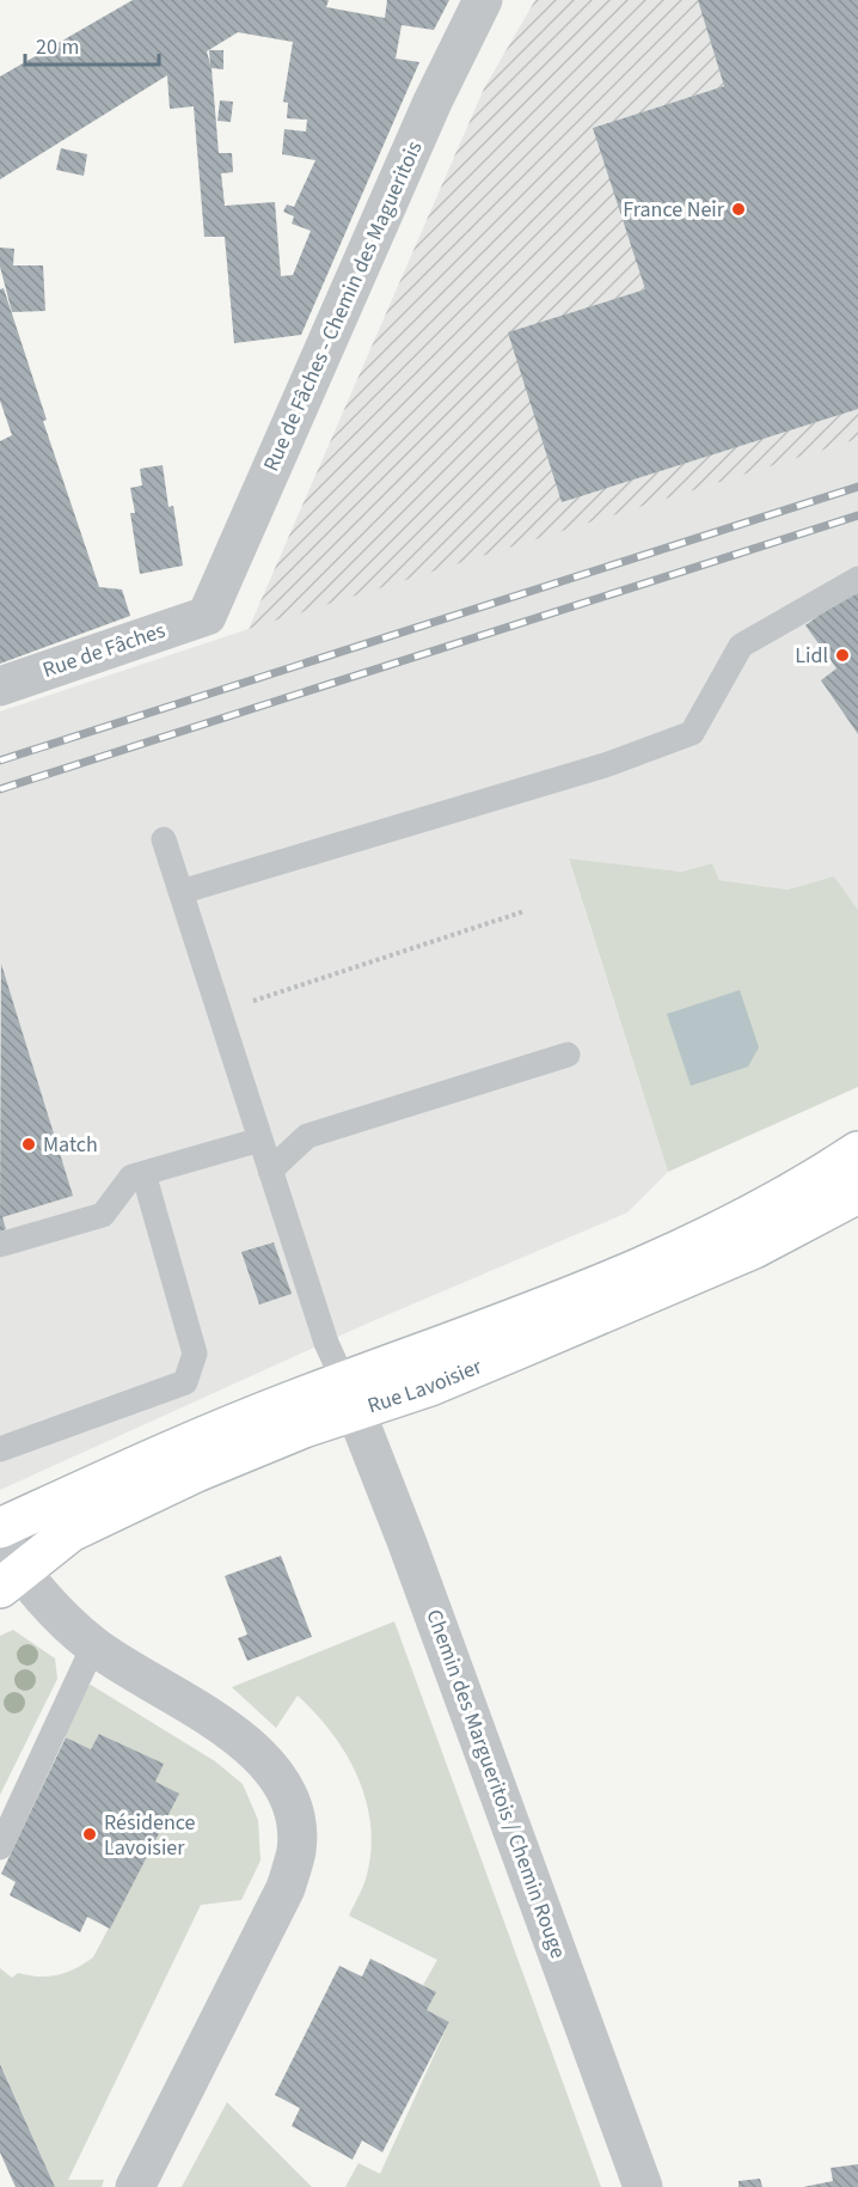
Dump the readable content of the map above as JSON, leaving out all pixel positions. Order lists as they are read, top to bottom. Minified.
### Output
{"streets":{"main road":["Rue Lavoisier"],"street":["Rue de Fâches - Chemin des Magueritois","Rue de Fâches","Chemin des Margueritois / Chemin Rouge"]},"crossings":[["Rue de Fâches - Chemin des Magueritois","Rue de Fâches"],["Rue Lavoisier","Chemin des Margueritois / Chemin Rouge"]],"places":["France Neir","Lidl","Match","Résidence Lavoisier"],"scale_bar":"20 m"}
